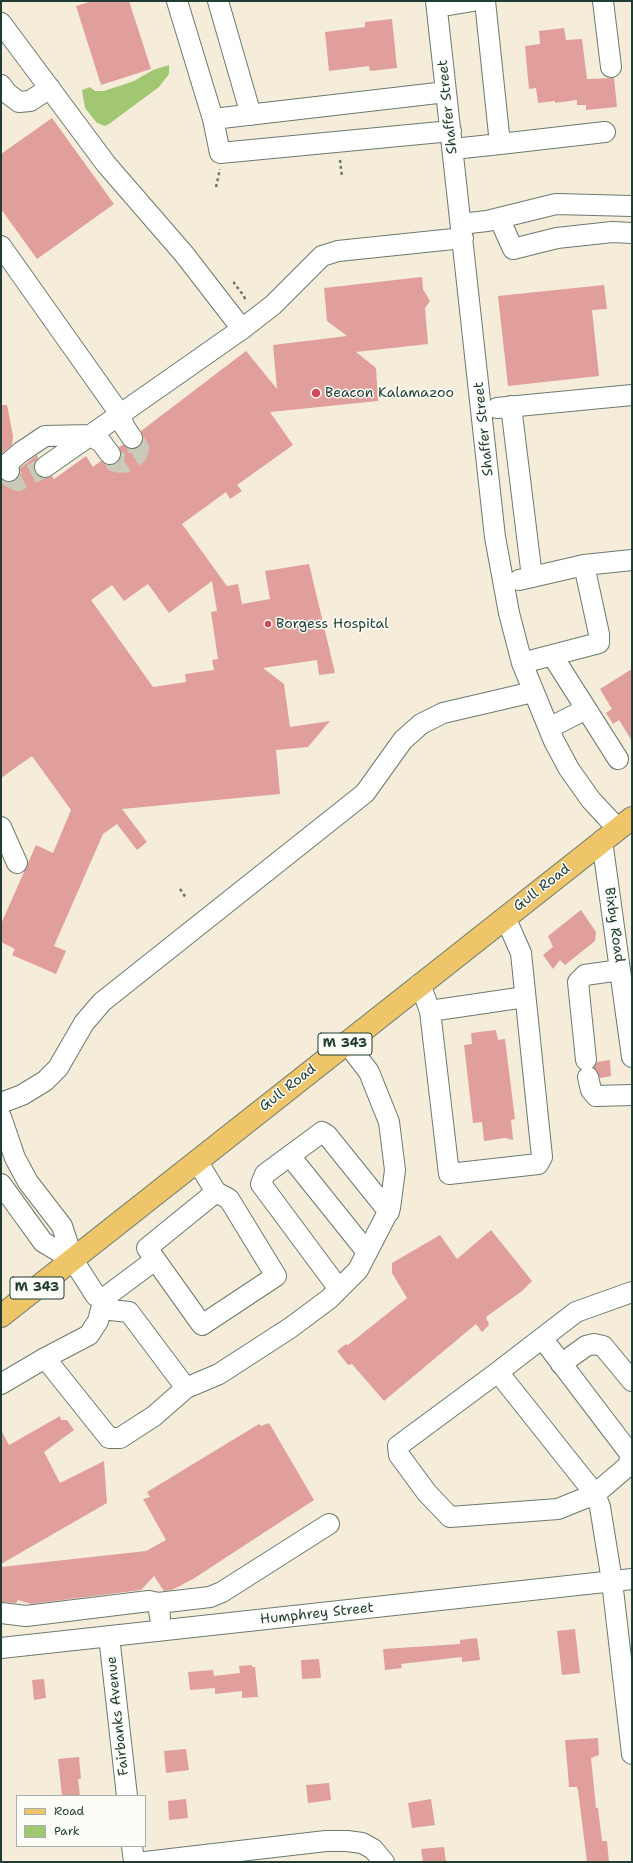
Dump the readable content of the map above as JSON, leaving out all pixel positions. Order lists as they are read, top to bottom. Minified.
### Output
{"streets":{"main road":["Gull Road","M 343"],"street":["Shaffer Street","Bixby Road","Humphrey Street","Fairbanks Avenue"]},"crossings":[["Shaffer Street","Gull Road"],["Shaffer Street","Bixby Road"],["Gull Road","Bixby Road"],["Humphrey Street","Fairbanks Avenue"]],"places":["Beacon Kalamazoo","Borgess Hospital"],"legend":["Road","Park"]}
